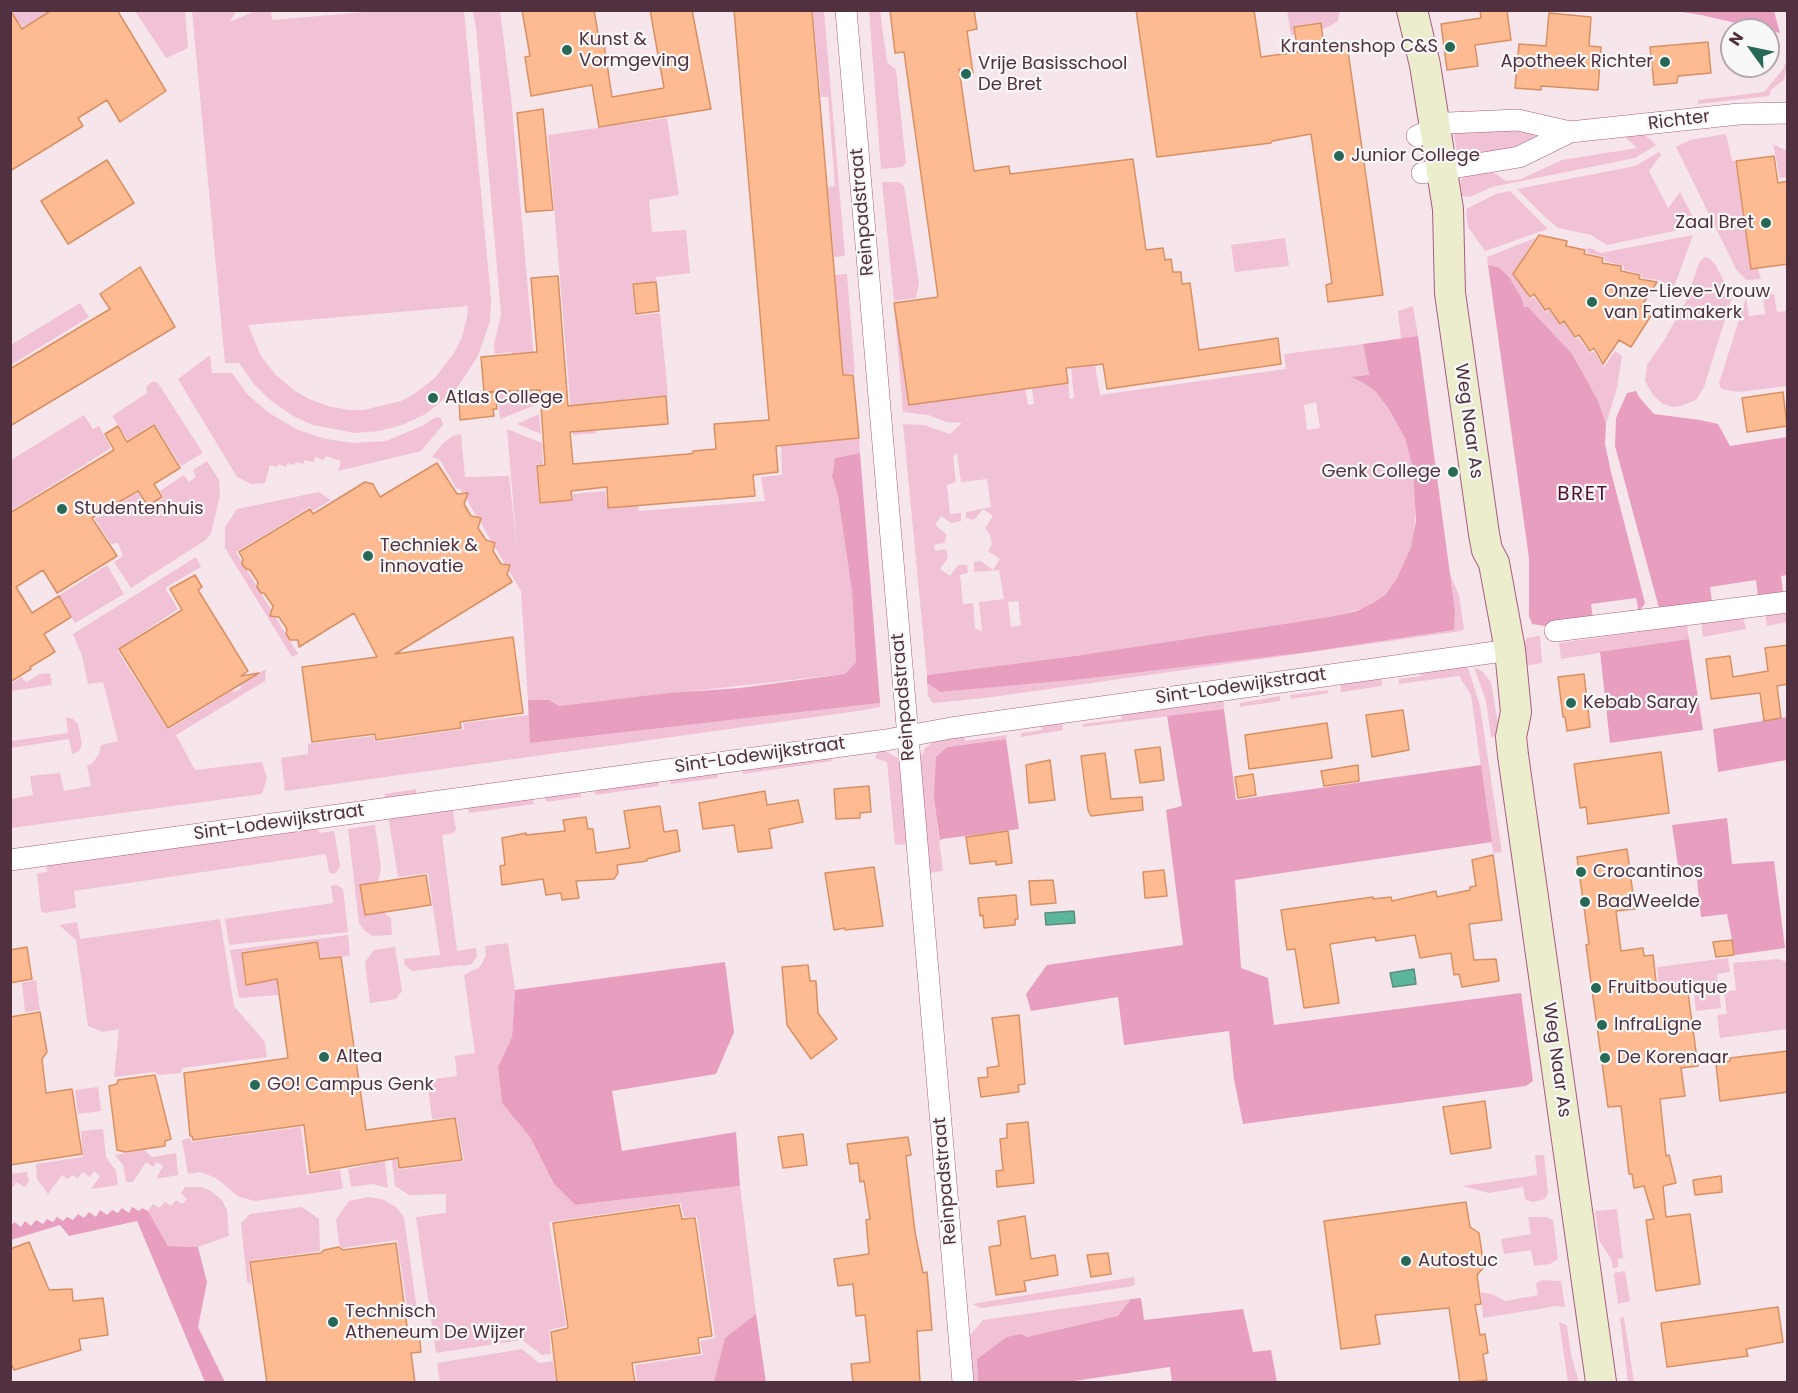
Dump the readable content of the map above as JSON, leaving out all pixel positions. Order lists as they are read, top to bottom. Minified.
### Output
{"streets":{"main road":["Weg Naar As"],"street":["Richter","Reinpadstraat","Sint-Lodewijkstraat"]},"crossings":[["Richter","Weg Naar As"],["Reinpadstraat","Sint-Lodewijkstraat"],["Weg Naar As","Sint-Lodewijkstraat"]],"districts":["BRET"],"places":["Krantenshop C&S","Kunst & Vormgeving","Apotheek Richter","Vrije Basisschool De Bret","Junior College","Zaal Bret","Onze-Lieve-Vrouw van Fatimakerk","Atlas College","Genk College","Studentenhuis","Techniek & innovatie","Kebab Saray","Crocantinos","BadWeelde","Fruitboutique","InfraLigne","Altea","De Korenaar","GO! Campus Genk","Autostuc","Technisch Atheneum De Wijzer"],"north":"top left"}
